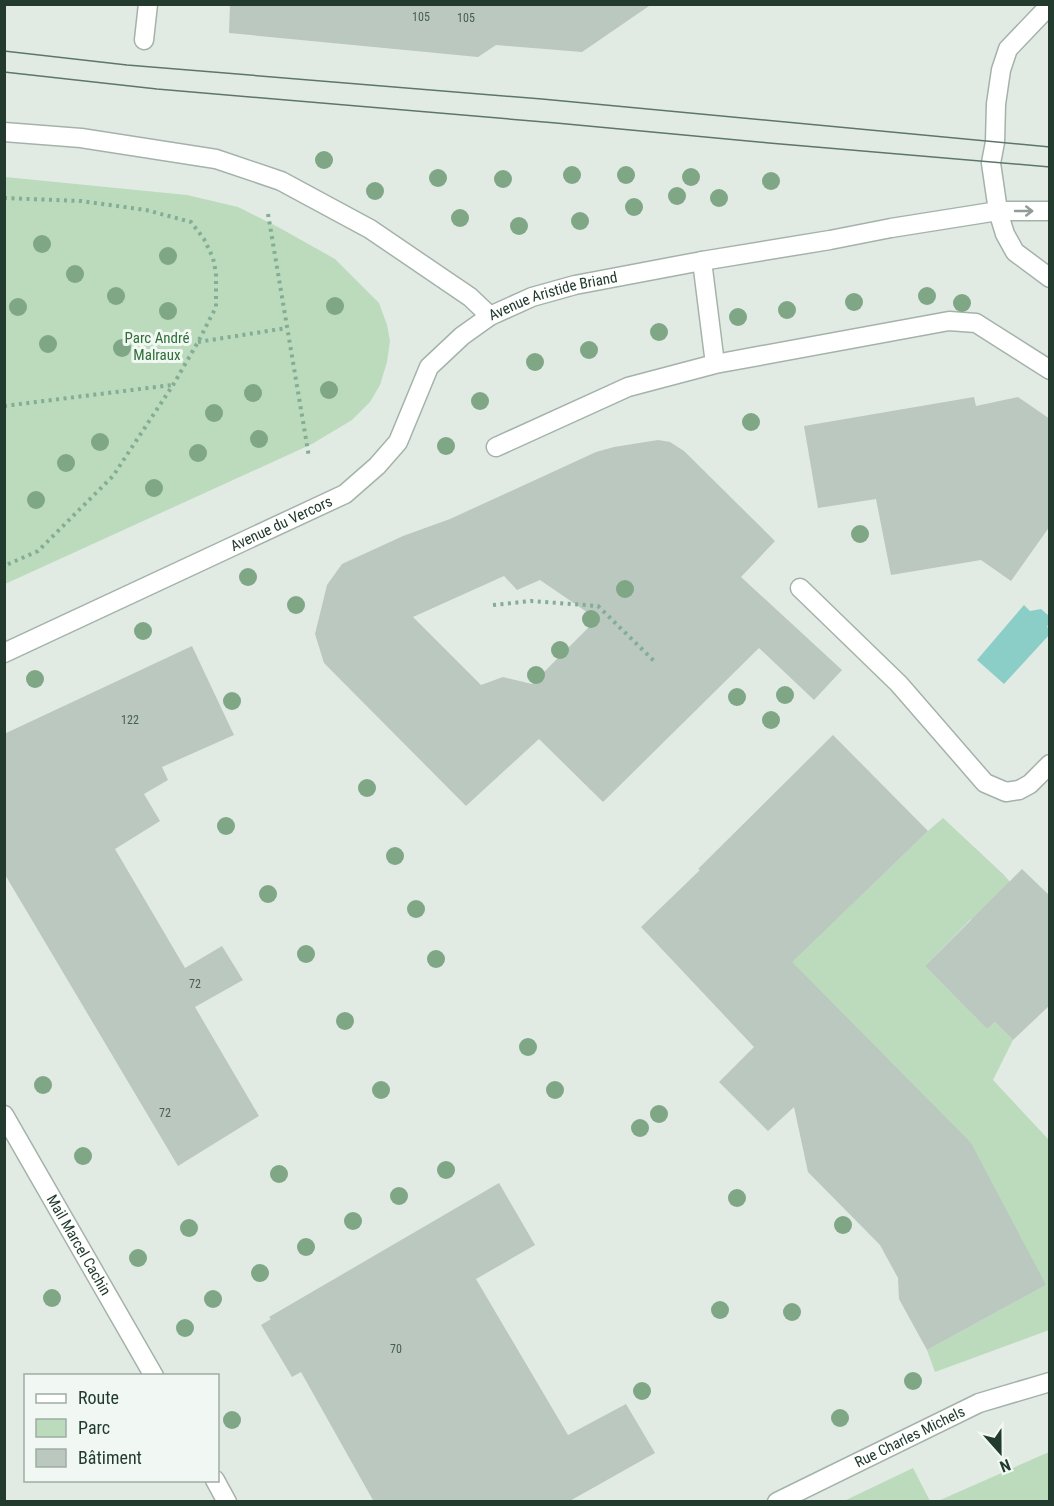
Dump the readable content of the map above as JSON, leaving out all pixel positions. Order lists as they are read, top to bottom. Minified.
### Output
{"streets":{"street":["Avenue Aristide Briand","Avenue du Vercors","Mail Marcel Cachin","Rue Charles Michels"]},"crossings":[["Avenue Aristide Briand","Avenue du Vercors"]],"parks":["Parc André Malraux"],"house_numbers":["105","105","122","72","72","70"],"legend":["Route","Parc","Bâtiment"],"north":"bottom"}
